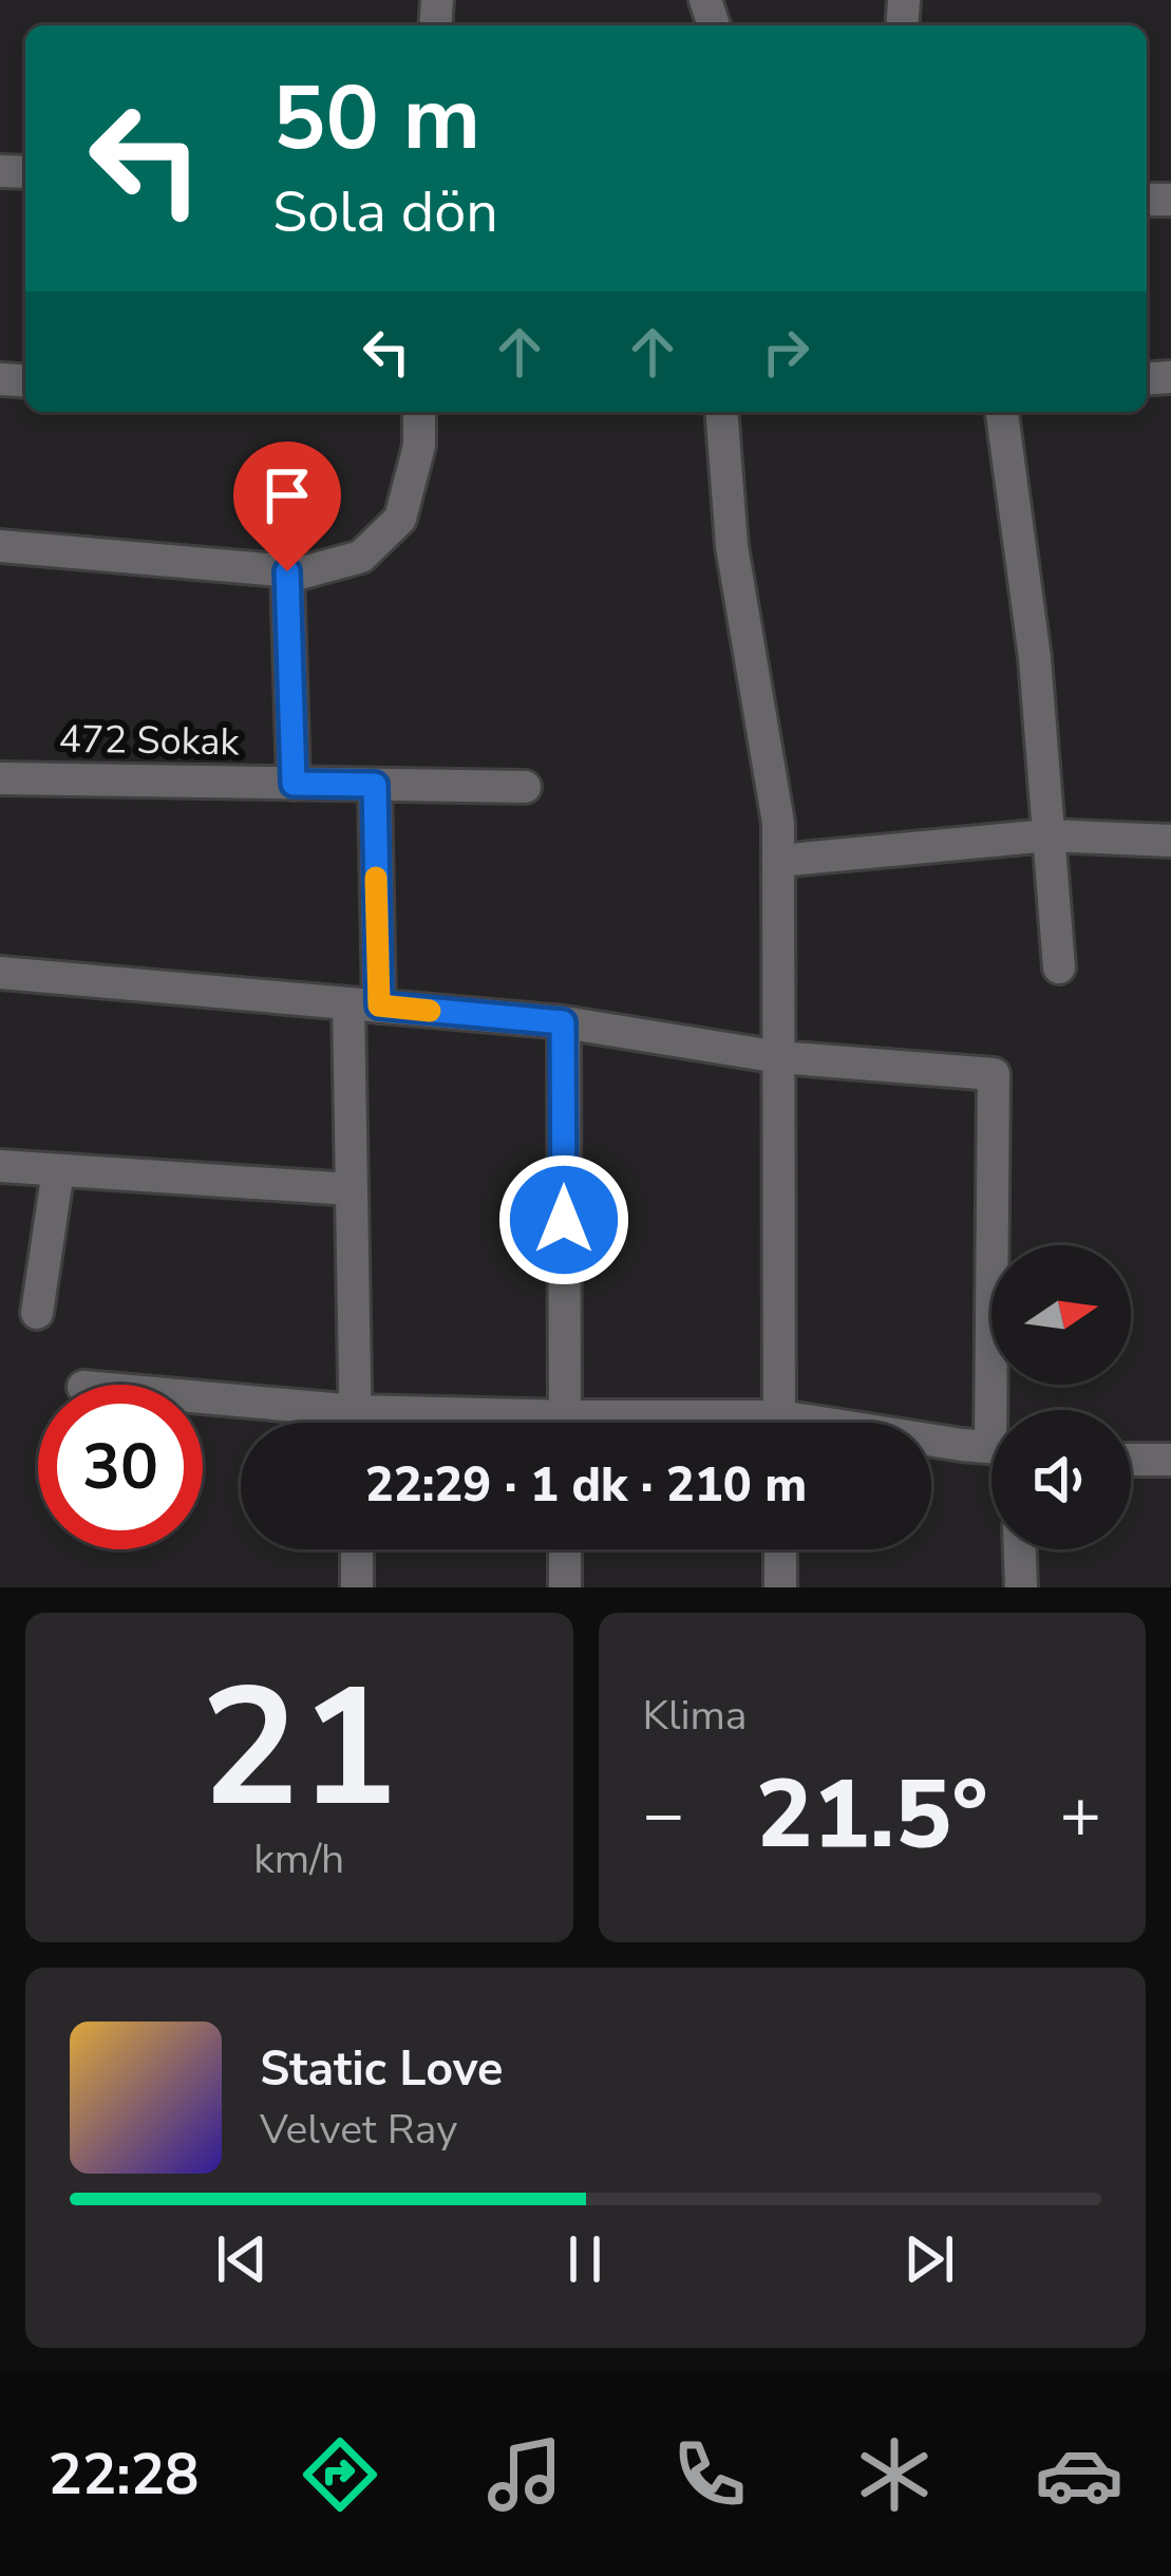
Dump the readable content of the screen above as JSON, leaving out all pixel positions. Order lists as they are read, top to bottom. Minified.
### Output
{"streets":{"street":["472 Sokak"]},"north":"right","page":{"turn":["50 m","Sola dön"],"limit":"30","trip":"22:29 · 1 dk · 210 m","tile":[["21","km/h"],"Klima"],"heat":["−","21.5°","+"],"song":["Static Love","Velvet Ray"],"tabs":"22:28"}}
